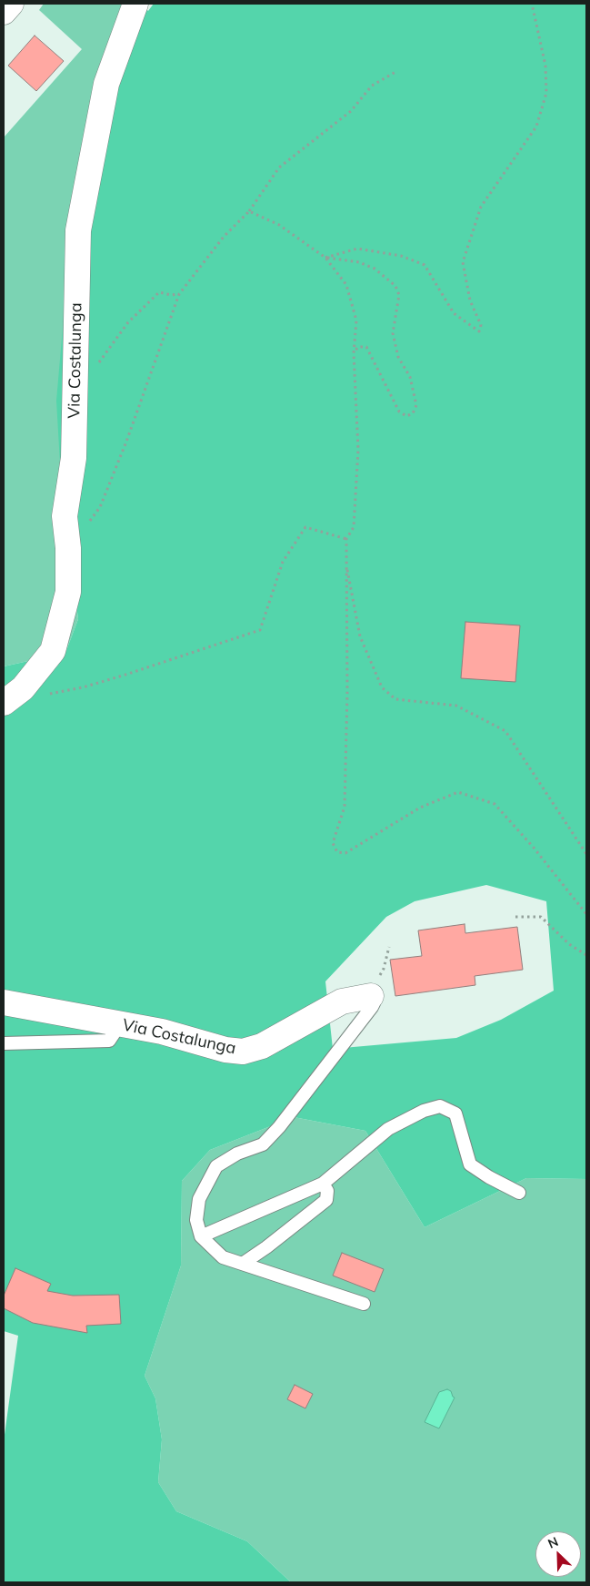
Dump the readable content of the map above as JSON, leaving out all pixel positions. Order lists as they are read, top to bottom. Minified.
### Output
{"streets":{"street":["Via Costalunga"]},"north":"top left"}
